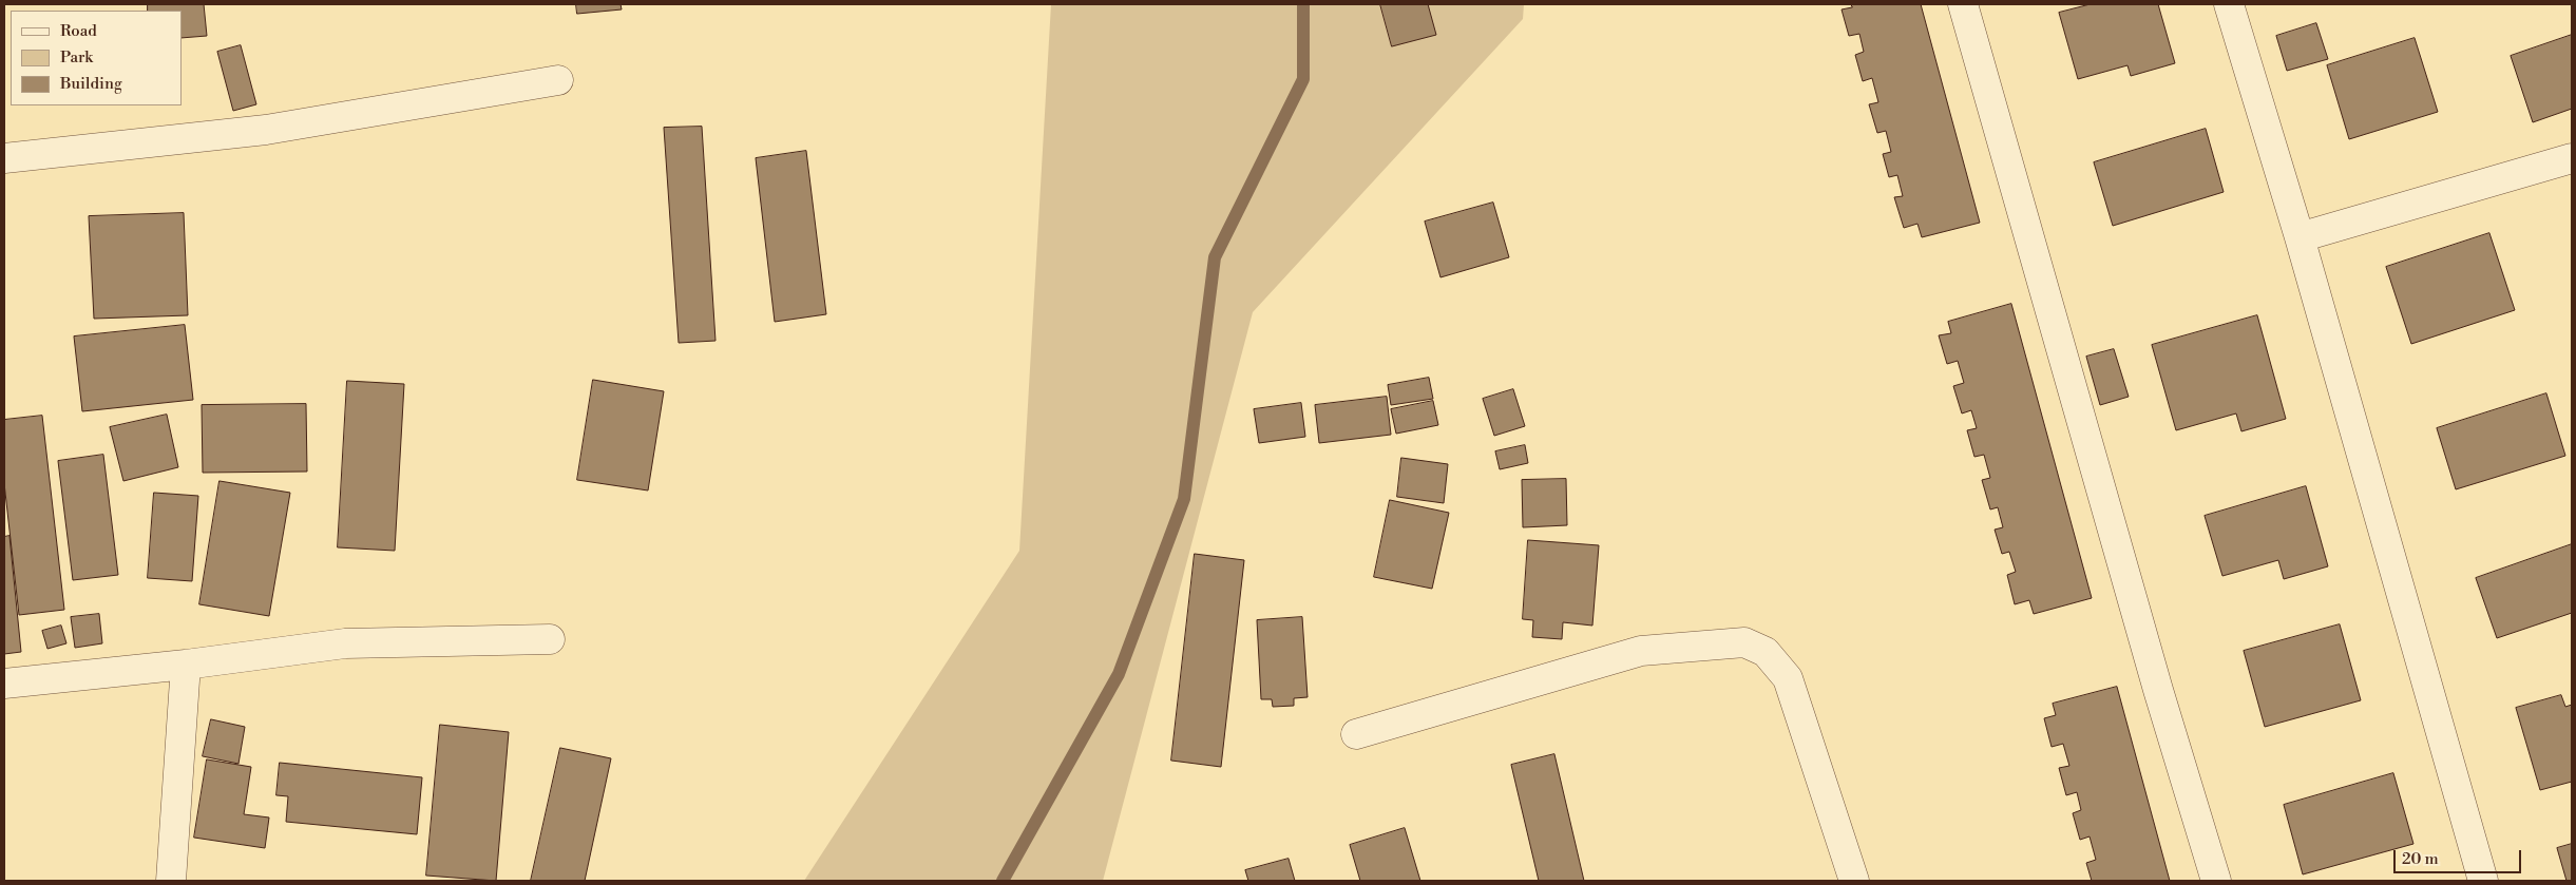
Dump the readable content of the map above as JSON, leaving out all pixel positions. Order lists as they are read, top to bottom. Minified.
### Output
{"legend":["Road","Park","Building"],"scale_bar":"20 m"}
